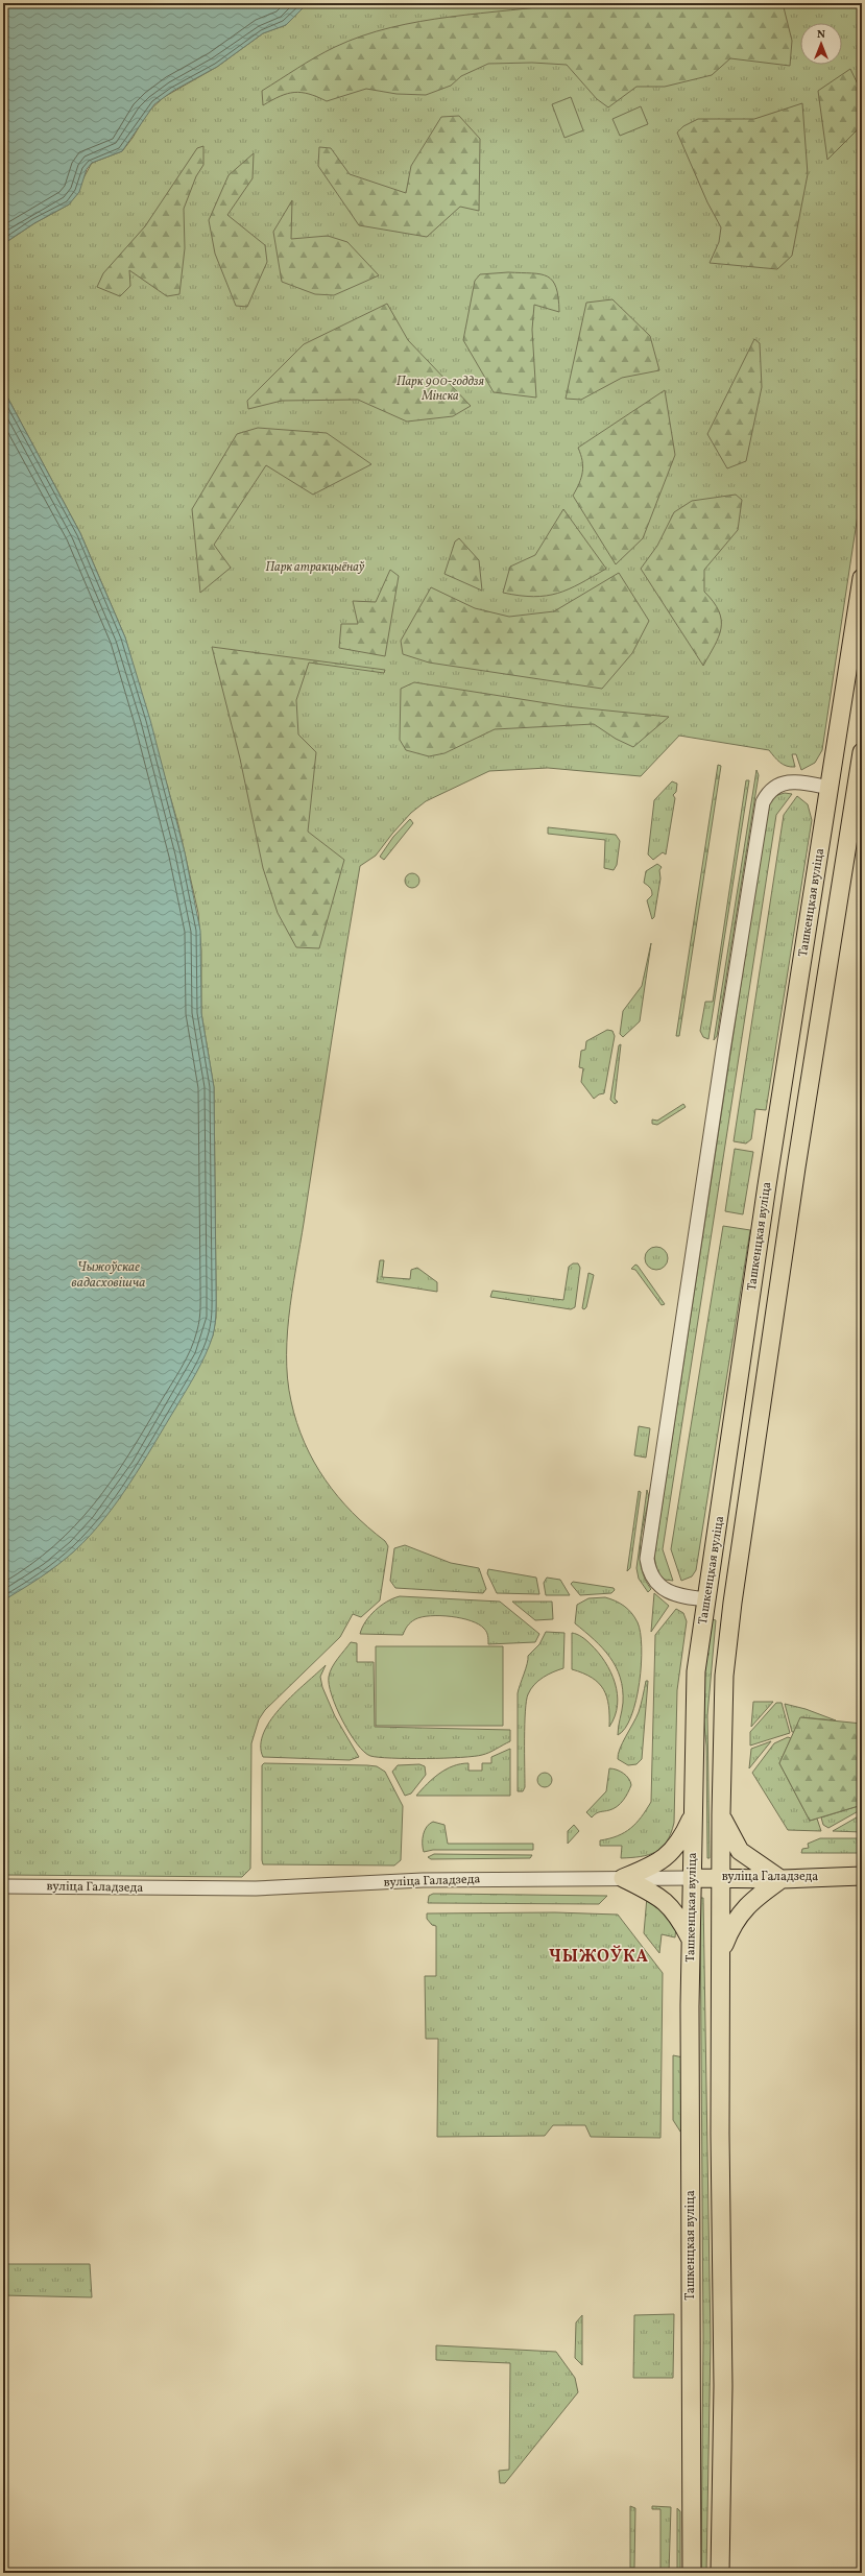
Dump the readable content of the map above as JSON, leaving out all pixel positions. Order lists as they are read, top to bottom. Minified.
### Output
{"streets":{"main road":["Ташкенцкая вуліца","вуліца Галадзеда"]},"crossings":[["Ташкенцкая вуліца","вуліца Галадзеда"]],"districts":["ЧЫЖОЎКА"],"water":["Чыжоўскае вадасховішча"],"parks":["Парк 900-годдзя Мінска","Парк атракцыёнаў"],"north":"top"}
